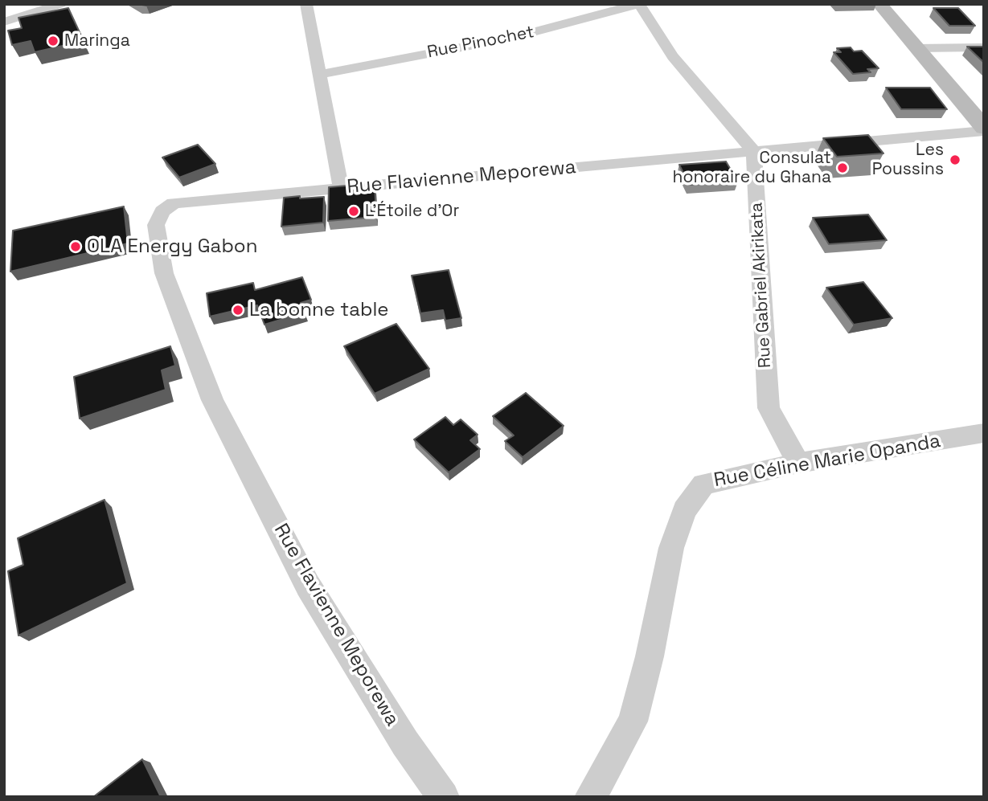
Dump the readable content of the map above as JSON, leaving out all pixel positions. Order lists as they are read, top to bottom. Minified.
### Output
{"streets":{"street":["Rue Pinochet","Rue Flavienne Meporewa","Rue Gabriel Akirikata","Rue Céline Marie Opanda"]},"crossings":[["Rue Flavienne Meporewa","Rue Gabriel Akirikata"],["Rue Gabriel Akirikata","Rue Céline Marie Opanda"]],"places":["Maringa","Les Poussins","Consulat honoraire du Ghana","L'Étoile d'Or","OLA Energy Gabon","La bonne table"]}
